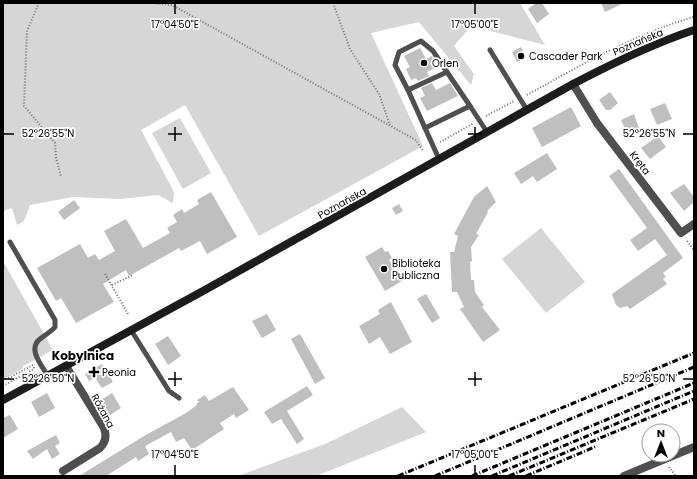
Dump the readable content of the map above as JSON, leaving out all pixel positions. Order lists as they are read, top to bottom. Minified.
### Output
{"streets":{"main road":["Poznańska"],"street":["Kręta","Różana"]},"crossings":[["Poznańska","Kręta"],["Poznańska","Różana"]],"districts":["Kobylnica"],"places":{"other":["Cascader Park","Orlen","Biblioteka Publiczna"],"health":["Peonia"]},"north":"top","coordinates":["17°04'50\"E","17°05'00\"E","52°26'55\"N","52°26'50\"N"]}
